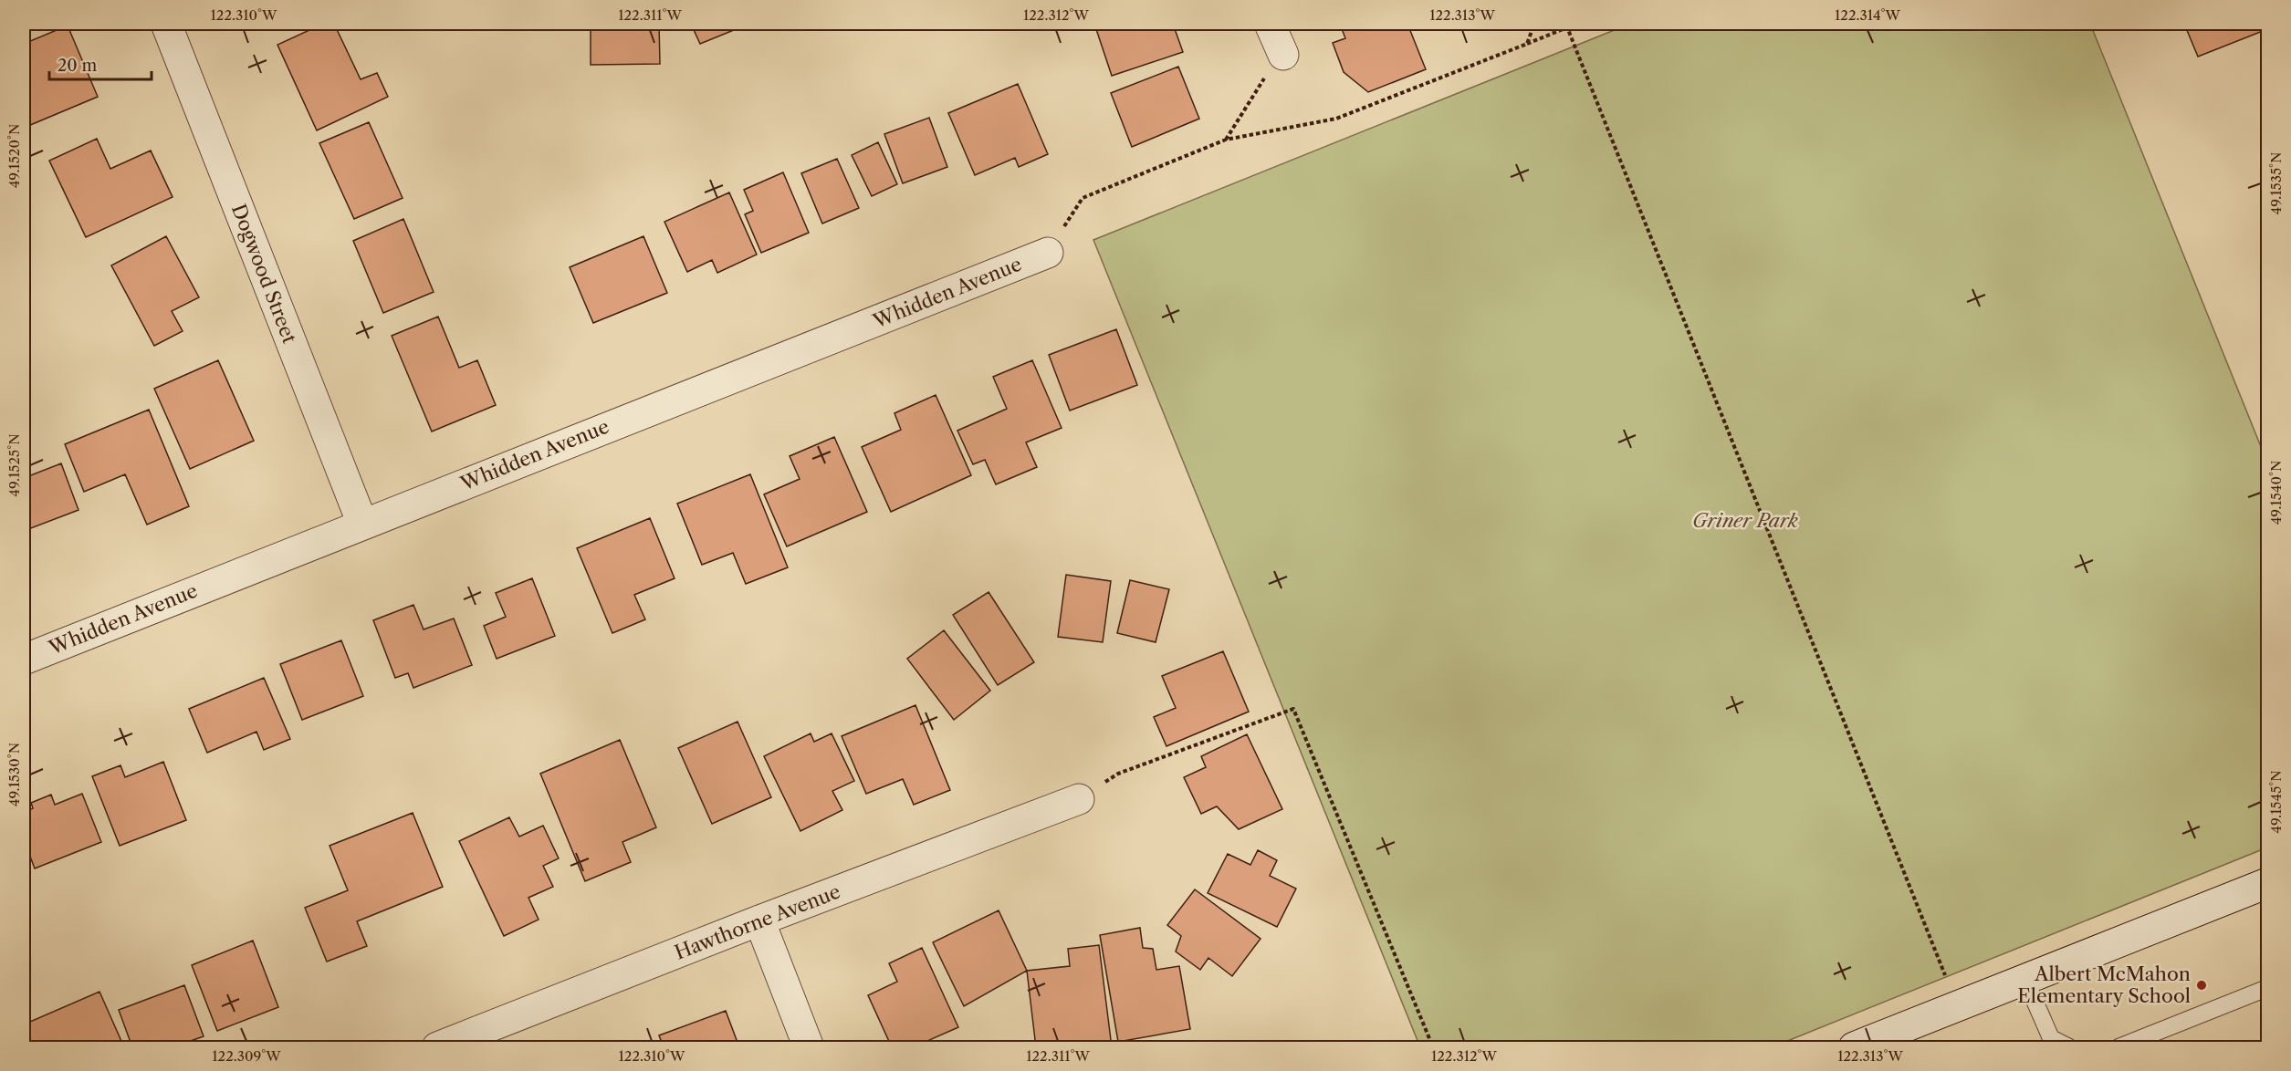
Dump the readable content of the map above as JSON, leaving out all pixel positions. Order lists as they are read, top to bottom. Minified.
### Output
{"streets":{"street":["Dogwood Street","Whidden Avenue","Hawthorne Avenue"]},"crossings":[["Dogwood Street","Whidden Avenue"]],"parks":["Griner Park"],"places":["Albert McMahon Elementary School"],"scale_bar":"20 m","coordinates":["122.310°W","122.311°W","122.312°W","122.313°W","122.314°W","49.1520°N","49.1535°N","49.1525°N","49.1540°N","49.1530°N","49.1545°N","122.309°W"]}
